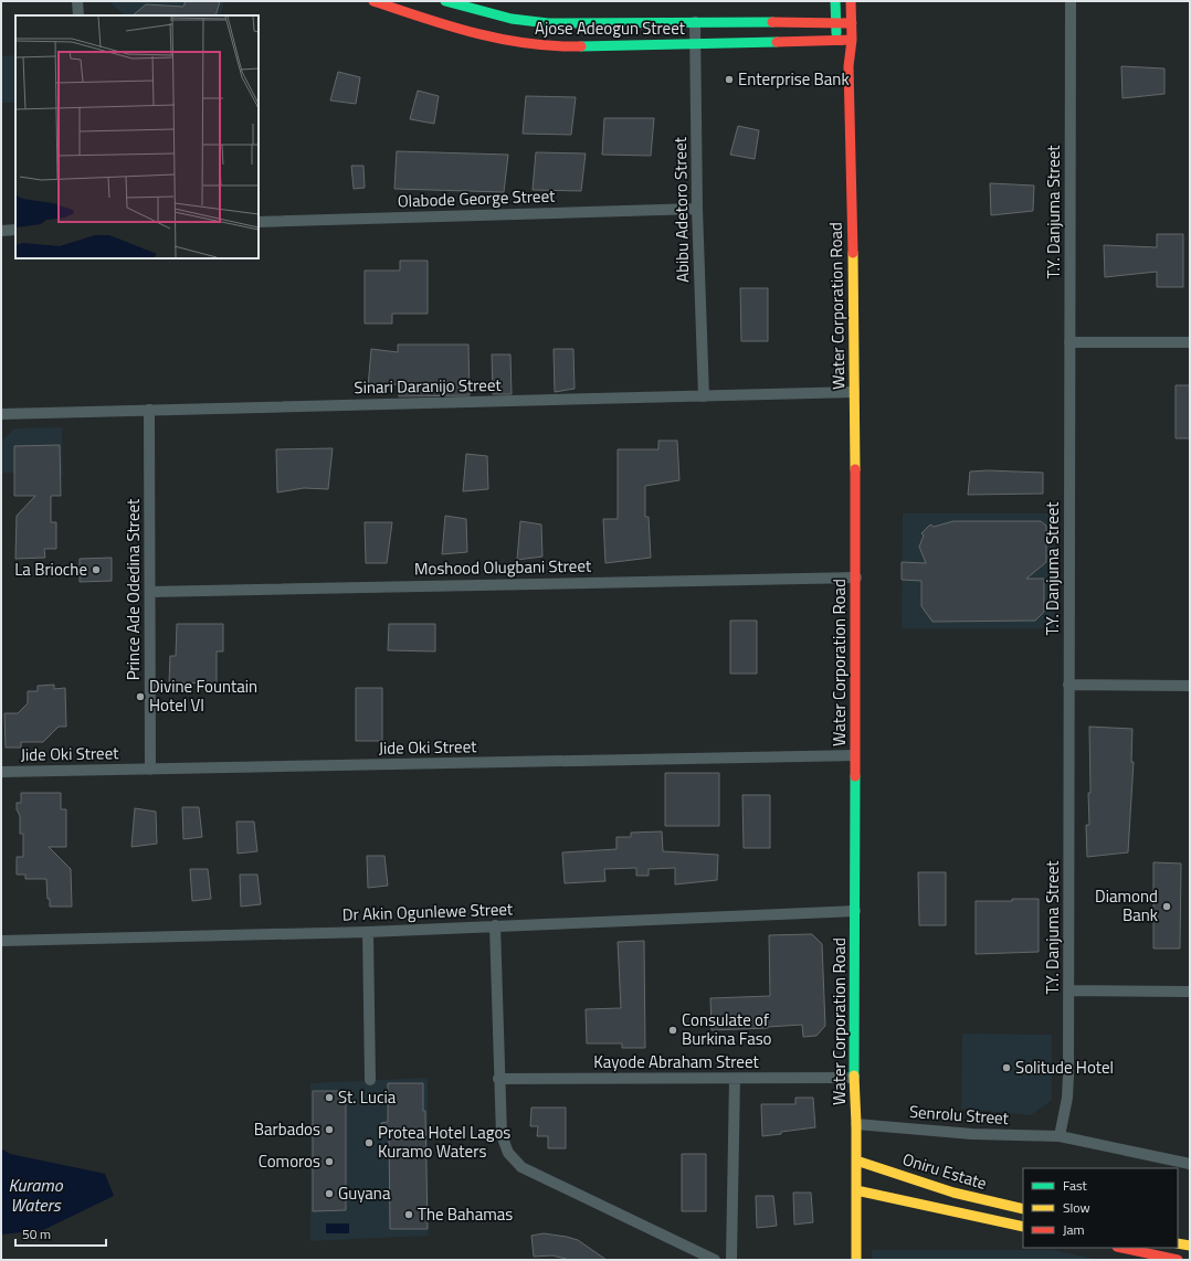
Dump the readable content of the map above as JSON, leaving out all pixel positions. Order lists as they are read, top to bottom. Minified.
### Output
{"streets":{"street":["Ajose Adeogun Street","Olabode George Street","Abibu Adetoro Street","T.Y. Danjuma Street","Water Corporation Road","Sinari Daranijo Street","Moshood Olugbani Street","Prince Ade Odedina Street","Jide Oki Street","Dr Akin Ogunlewe Street","Kayode Abraham Street","Senrolu Street","Oniru Estate"]},"crossings":[["Ajose Adeogun Street","Abibu Adetoro Street"],["Olabode George Street","Abibu Adetoro Street"],["Abibu Adetoro Street","Sinari Daranijo Street"],["T.Y. Danjuma Street","Senrolu Street"],["Water Corporation Road","Sinari Daranijo Street"],["Water Corporation Road","Moshood Olugbani Street"],["Water Corporation Road","Jide Oki Street"],["Water Corporation Road","Dr Akin Ogunlewe Street"],["Water Corporation Road","Kayode Abraham Street"],["Water Corporation Road","Senrolu Street"],["Water Corporation Road","Oniru Estate"],["Sinari Daranijo Street","Prince Ade Odedina Street"],["Moshood Olugbani Street","Prince Ade Odedina Street"],["Prince Ade Odedina Street","Jide Oki Street"]],"water":["Kuramo Waters"],"places":["Enterprise Bank","La Brioche","Divine Fountain Hotel VI","Diamond Bank","Consulate of Burkina Faso","Solitude Hotel","St. Lucia","Barbados","Protea Hotel Lagos Kuramo Waters","Comoros","Guyana","The Bahamas"],"legend":["Fast","Slow","Jam"],"scale_bar":"50 m"}
